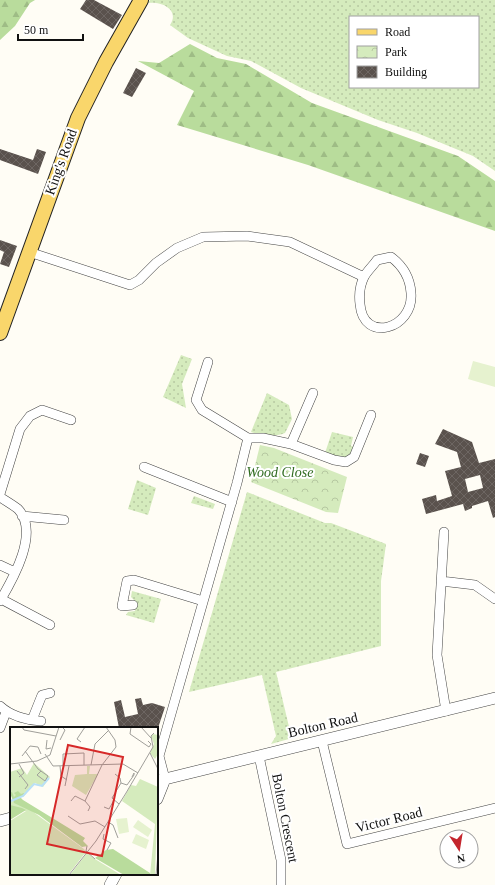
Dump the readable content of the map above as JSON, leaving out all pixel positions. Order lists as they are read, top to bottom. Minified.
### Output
{"streets":{"main road":["King's Road"],"street":["Bolton Road","Bolton Crescent","Victor Road"]},"crossings":[["Bolton Road","Bolton Crescent"],["Bolton Road","Victor Road"]],"parks":["Wood Close"],"legend":["Road","Park","Building"],"scale_bar":"50 m","north":"bottom"}
